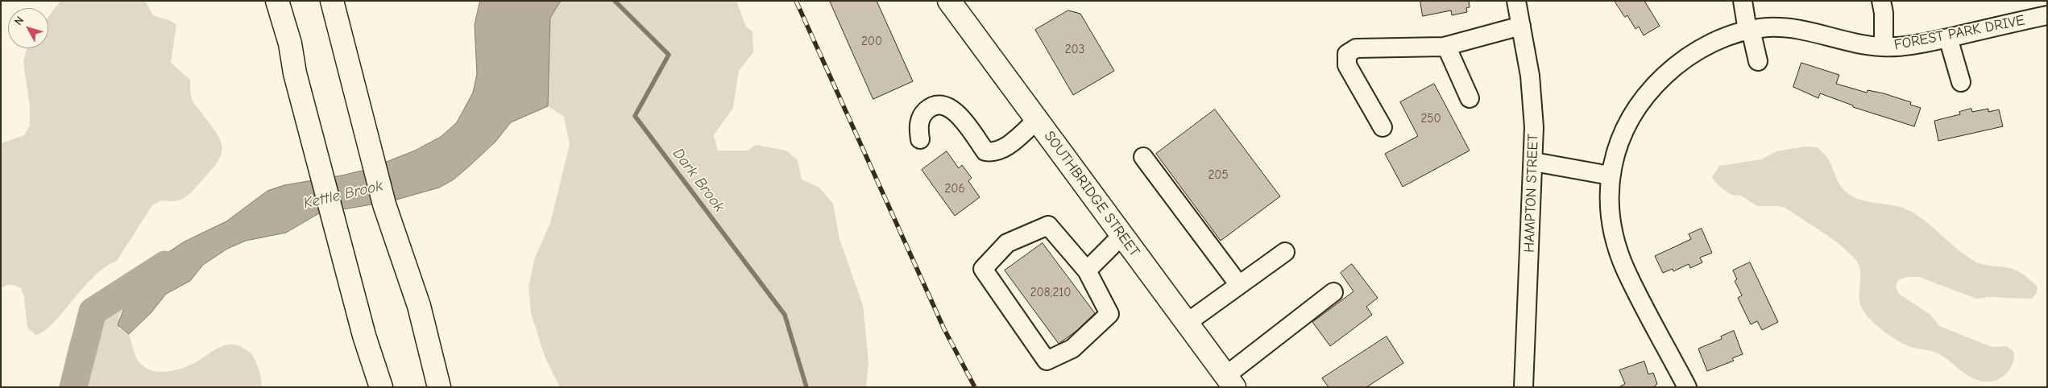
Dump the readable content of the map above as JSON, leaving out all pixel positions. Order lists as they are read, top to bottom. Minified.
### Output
{"streets":{"main road":["SOUTHBRIDGE STREET"],"street":["FOREST PARK DRIVE","HAMPTON STREET"]},"water":["Dark Brook","Kettle Brook"],"house_numbers":["200","203","250","205","206","208;210"],"north":"top left"}
